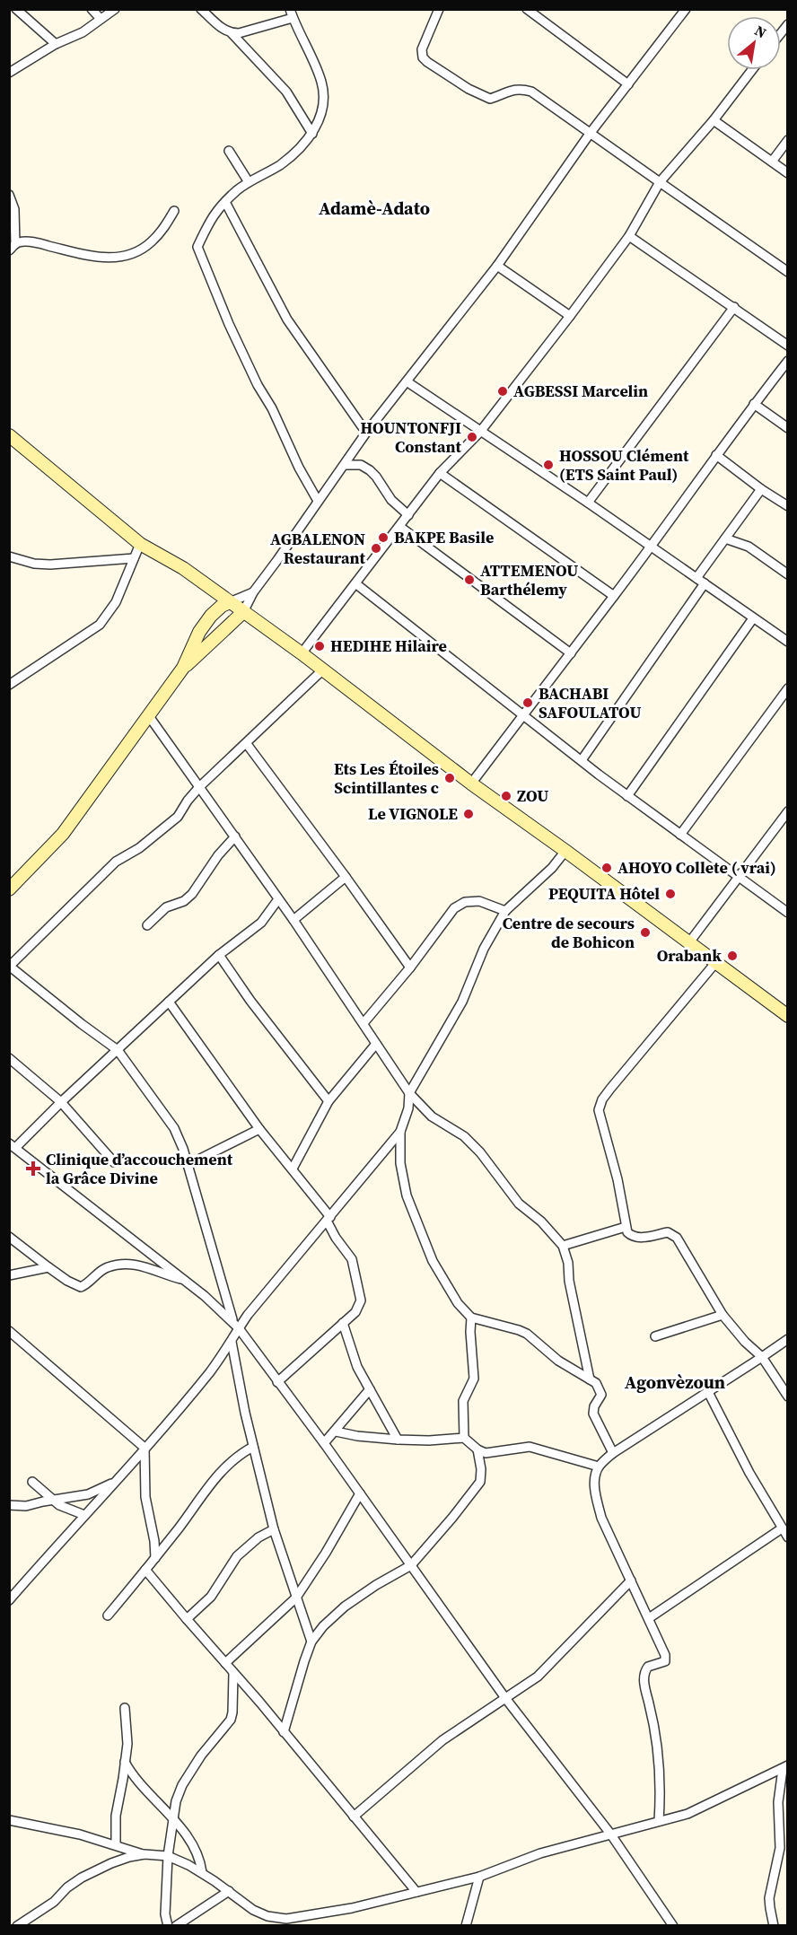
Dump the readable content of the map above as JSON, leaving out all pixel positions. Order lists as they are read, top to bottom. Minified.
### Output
{"districts":["Adamè-Adato","Agonvèzoun"],"places":{"other":["AGBESSI Marcelin","HOUNTONFJI Constant","HOSSOU Clément (ETS Saint Paul)","BAKPE Basile","AGBALENON Restaurant","ATTEMENOU Barthélemy","HEDIHE Hilaire","BACHABI SAFOULATOU","Ets Les Étoiles Scintillantes c","ZOU","Le VIGNOLE","AHOYO Collete ( vrai)","PEQUITA Hôtel","Centre de secours de Bohicon","Orabank"],"health":["Clinique d’accouchement la Grâce Divine"]},"north":"top right"}
